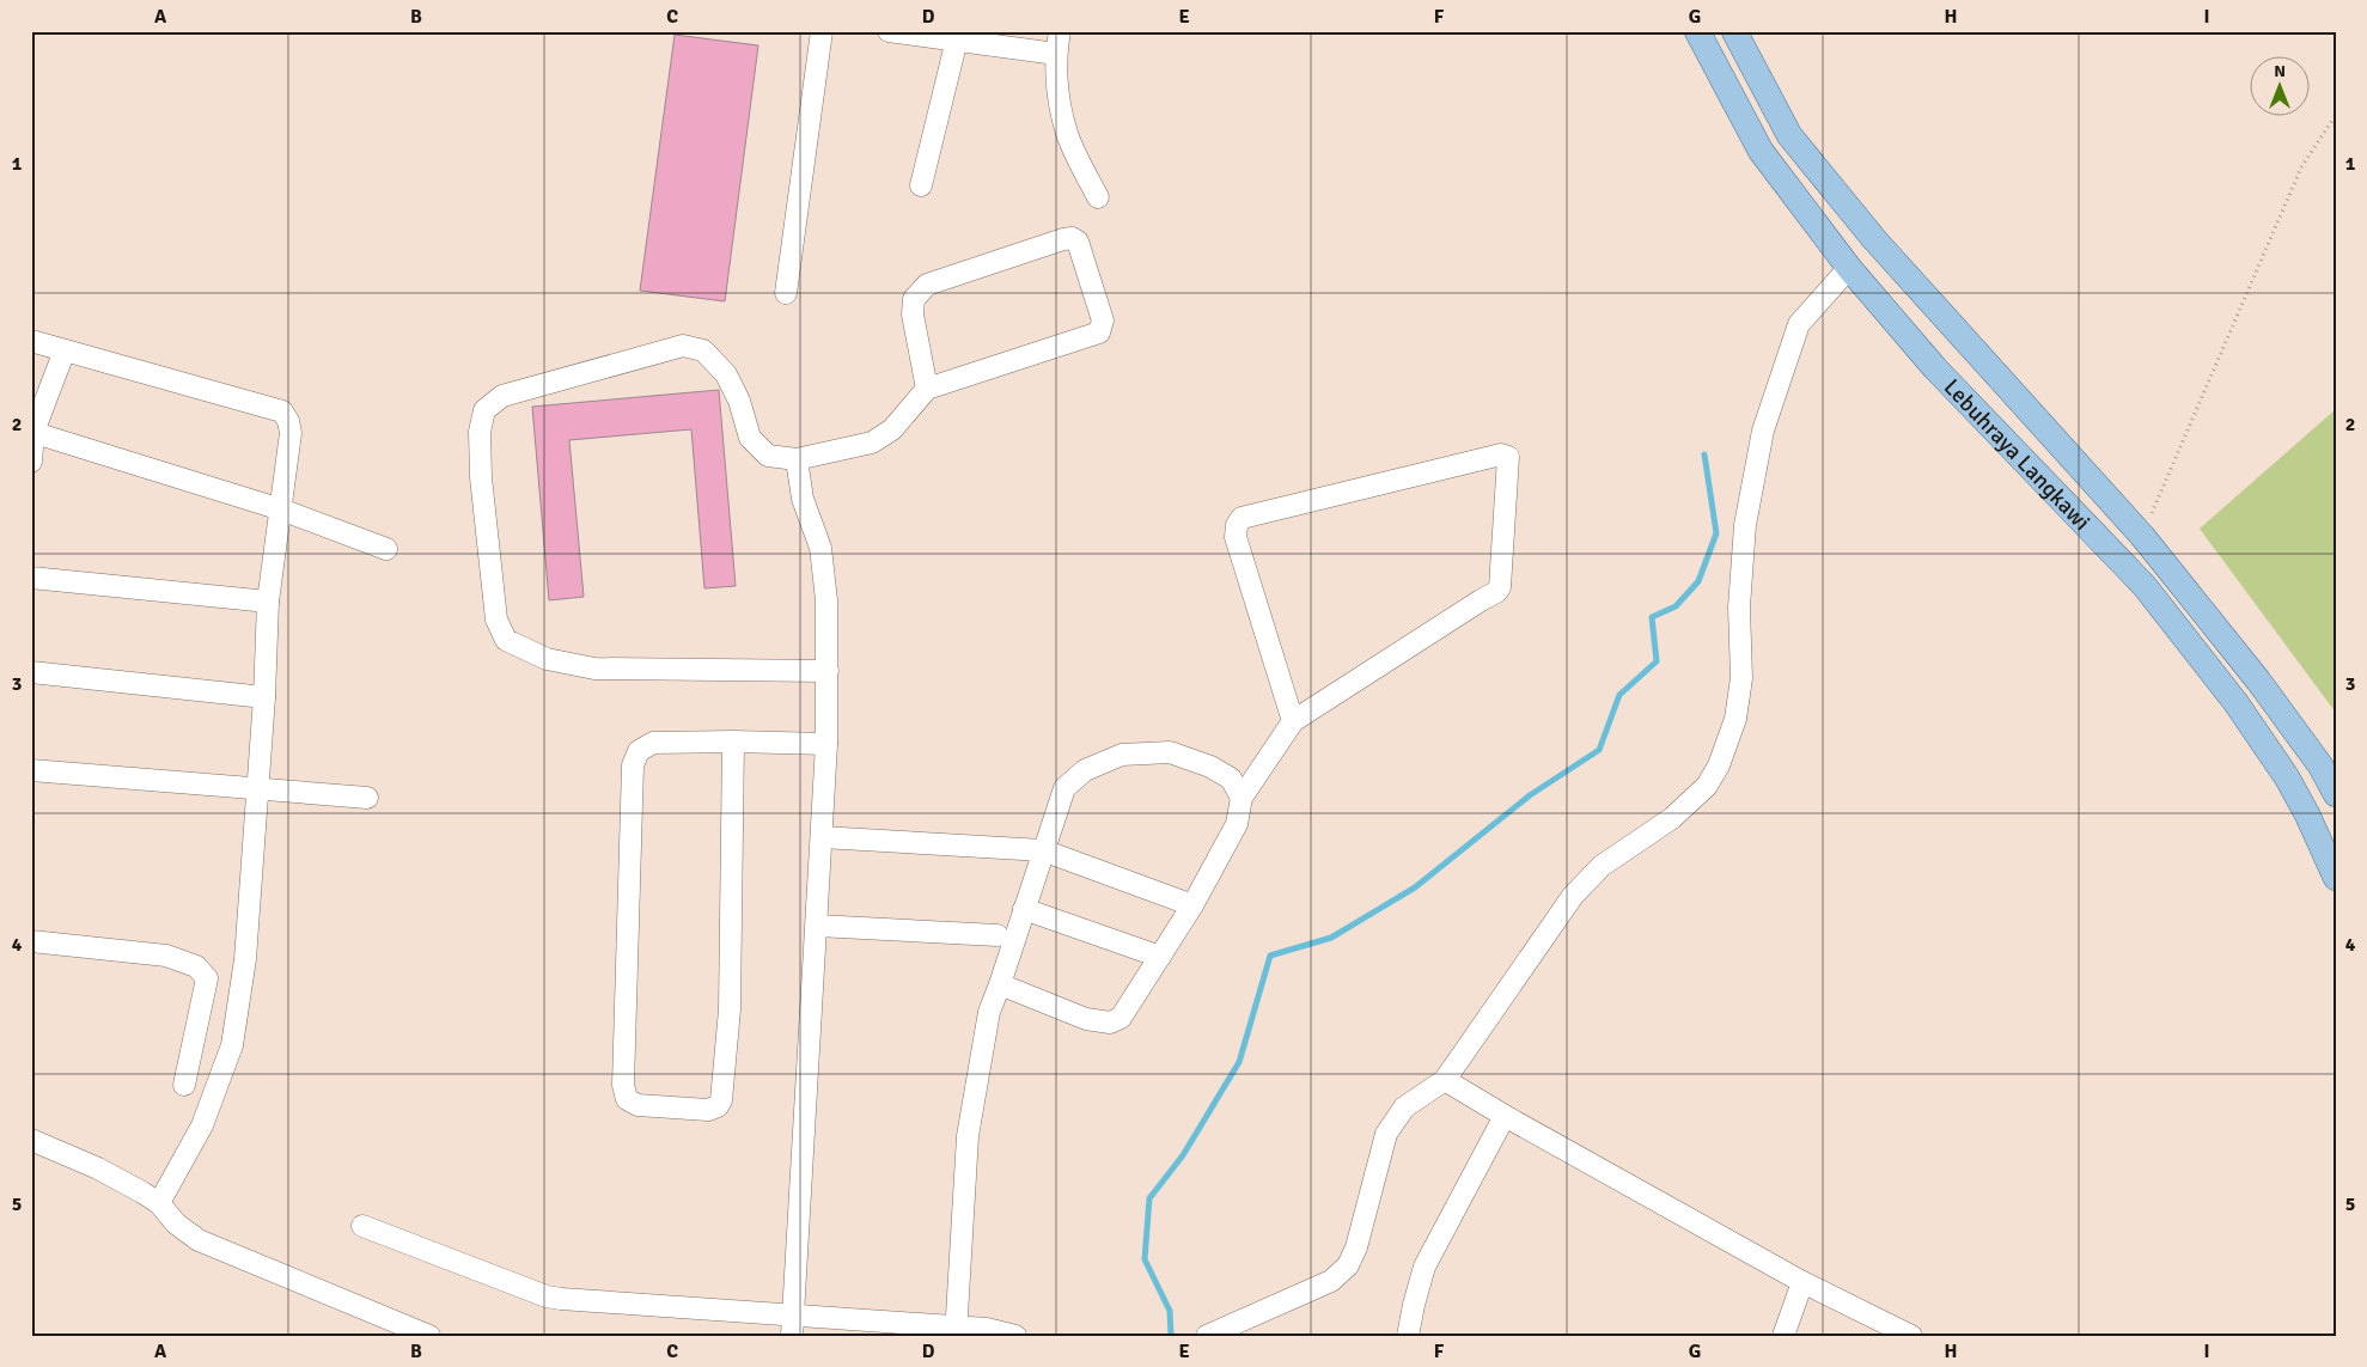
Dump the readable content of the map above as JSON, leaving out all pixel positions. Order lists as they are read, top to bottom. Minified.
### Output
{"streets":{"main road":["Lebuhraya Langkawi"]},"north":"top","grid":{"columns":["A","B","C","D","E","F","G","H","I"],"rows":["1","2","3","4","5"]}}
